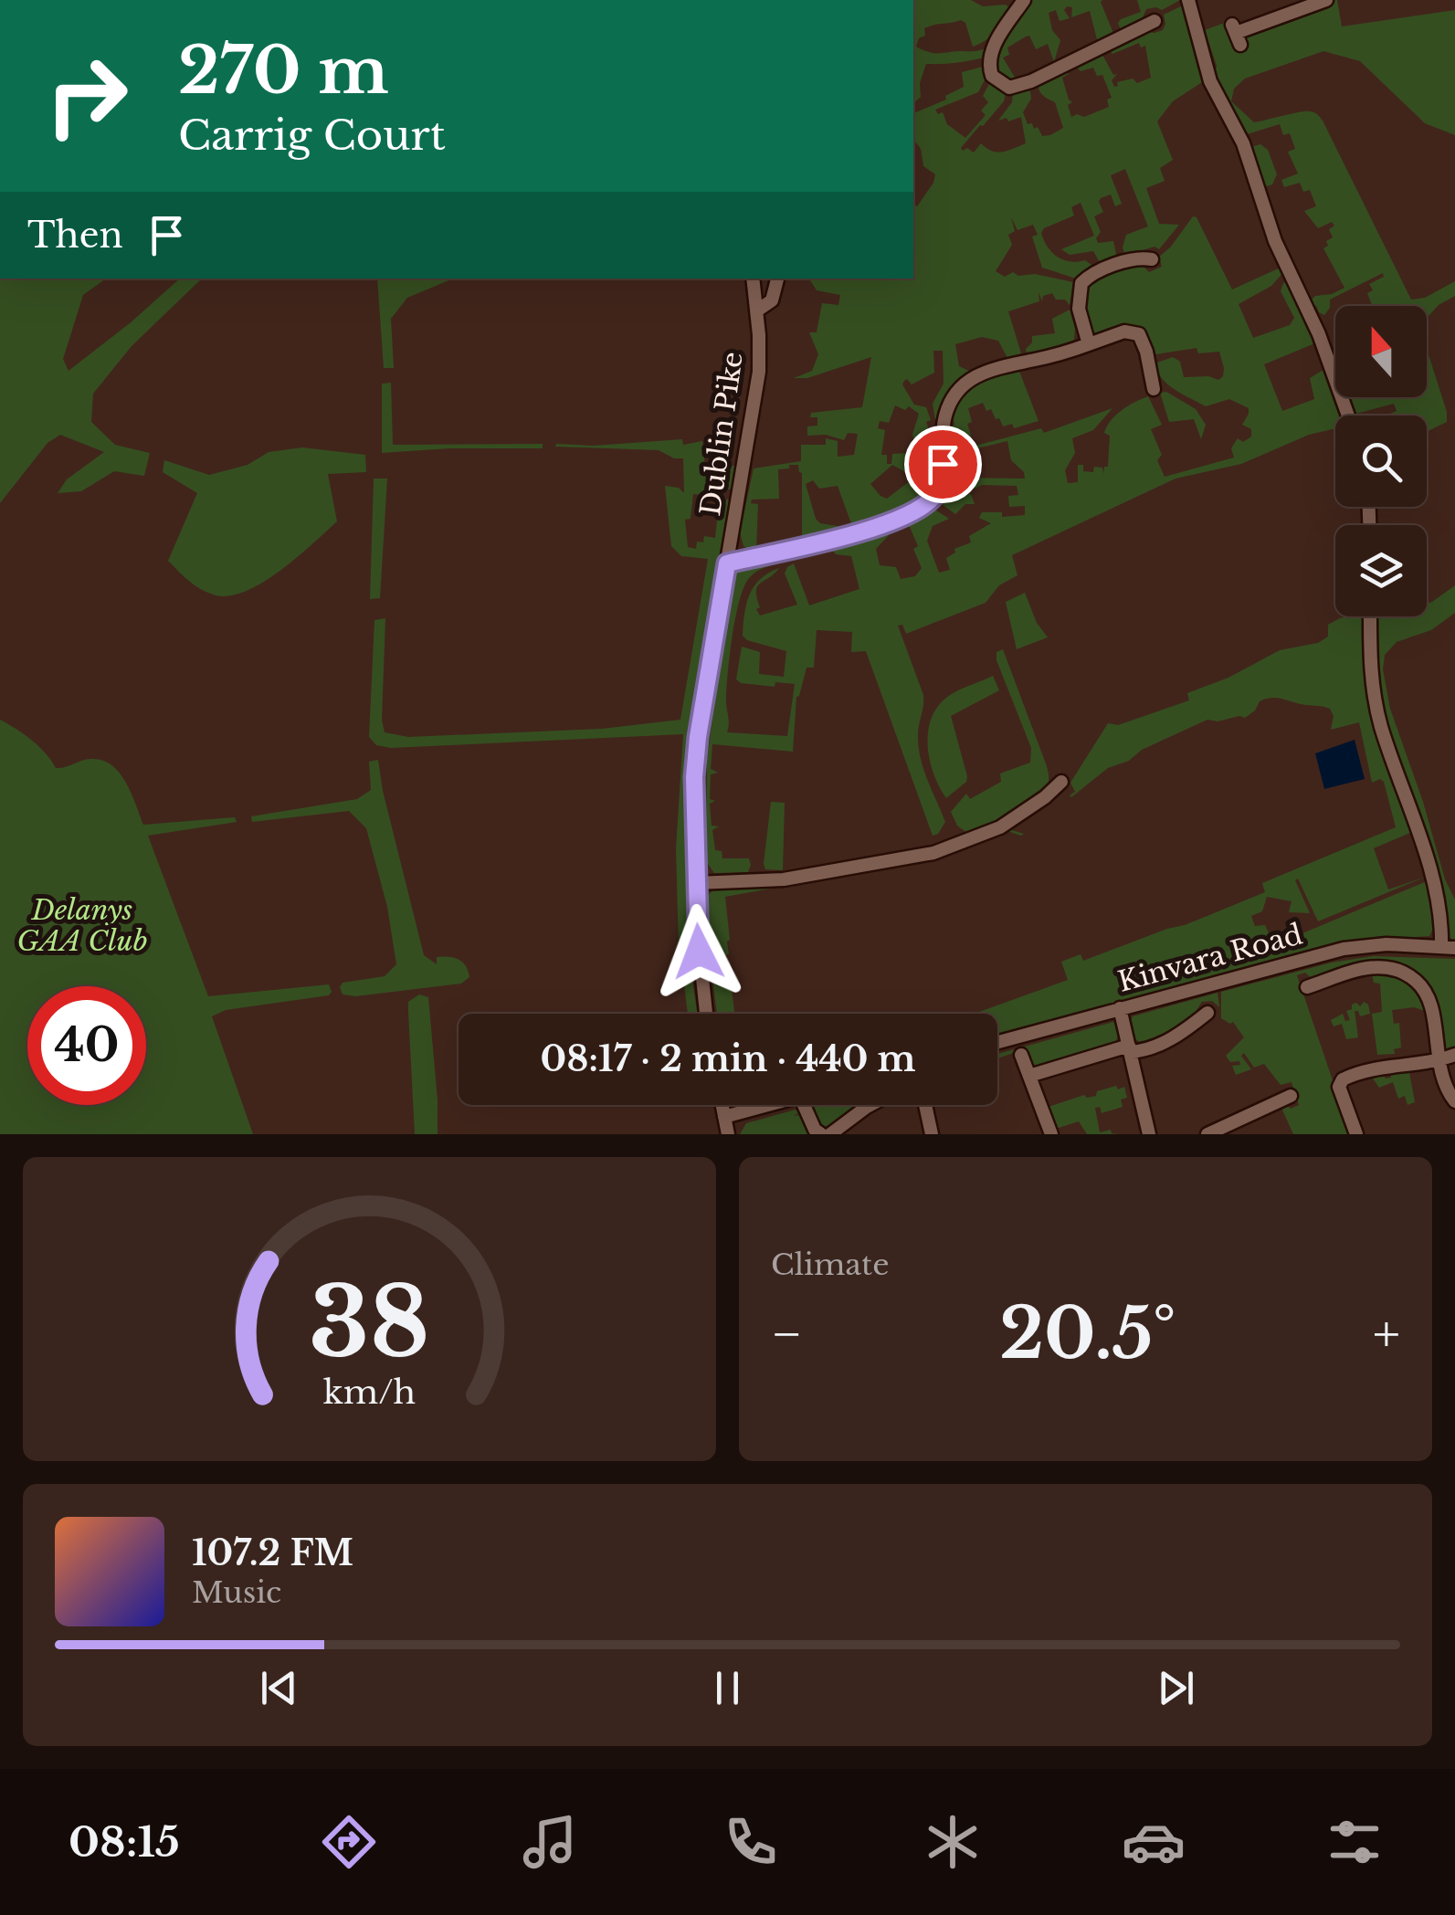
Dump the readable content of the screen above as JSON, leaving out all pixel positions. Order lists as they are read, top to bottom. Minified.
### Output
{"streets":{"street":["Dublin Pike","Kinvara Road"]},"parks":["Delanys GAA Club"],"north":"top","page":{"turn":["270 m","Carrig Court"],"then":"Then","limit":"40","trip":"08:17 · 2 min · 440 m","tile":"Climate","heat":["−","20.5°","+"],"song":["107.2 FM","Music"],"tabs":"08:15","gauge":["38","km/h"]}}
